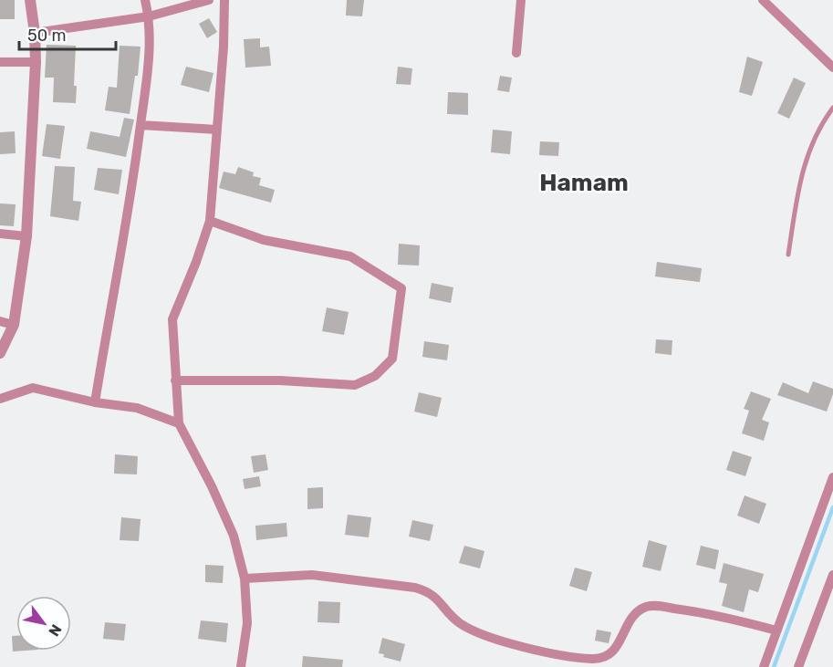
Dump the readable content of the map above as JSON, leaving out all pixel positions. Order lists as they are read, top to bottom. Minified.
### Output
{"districts":["Hamam"],"scale_bar":"50 m","north":"bottom right"}
